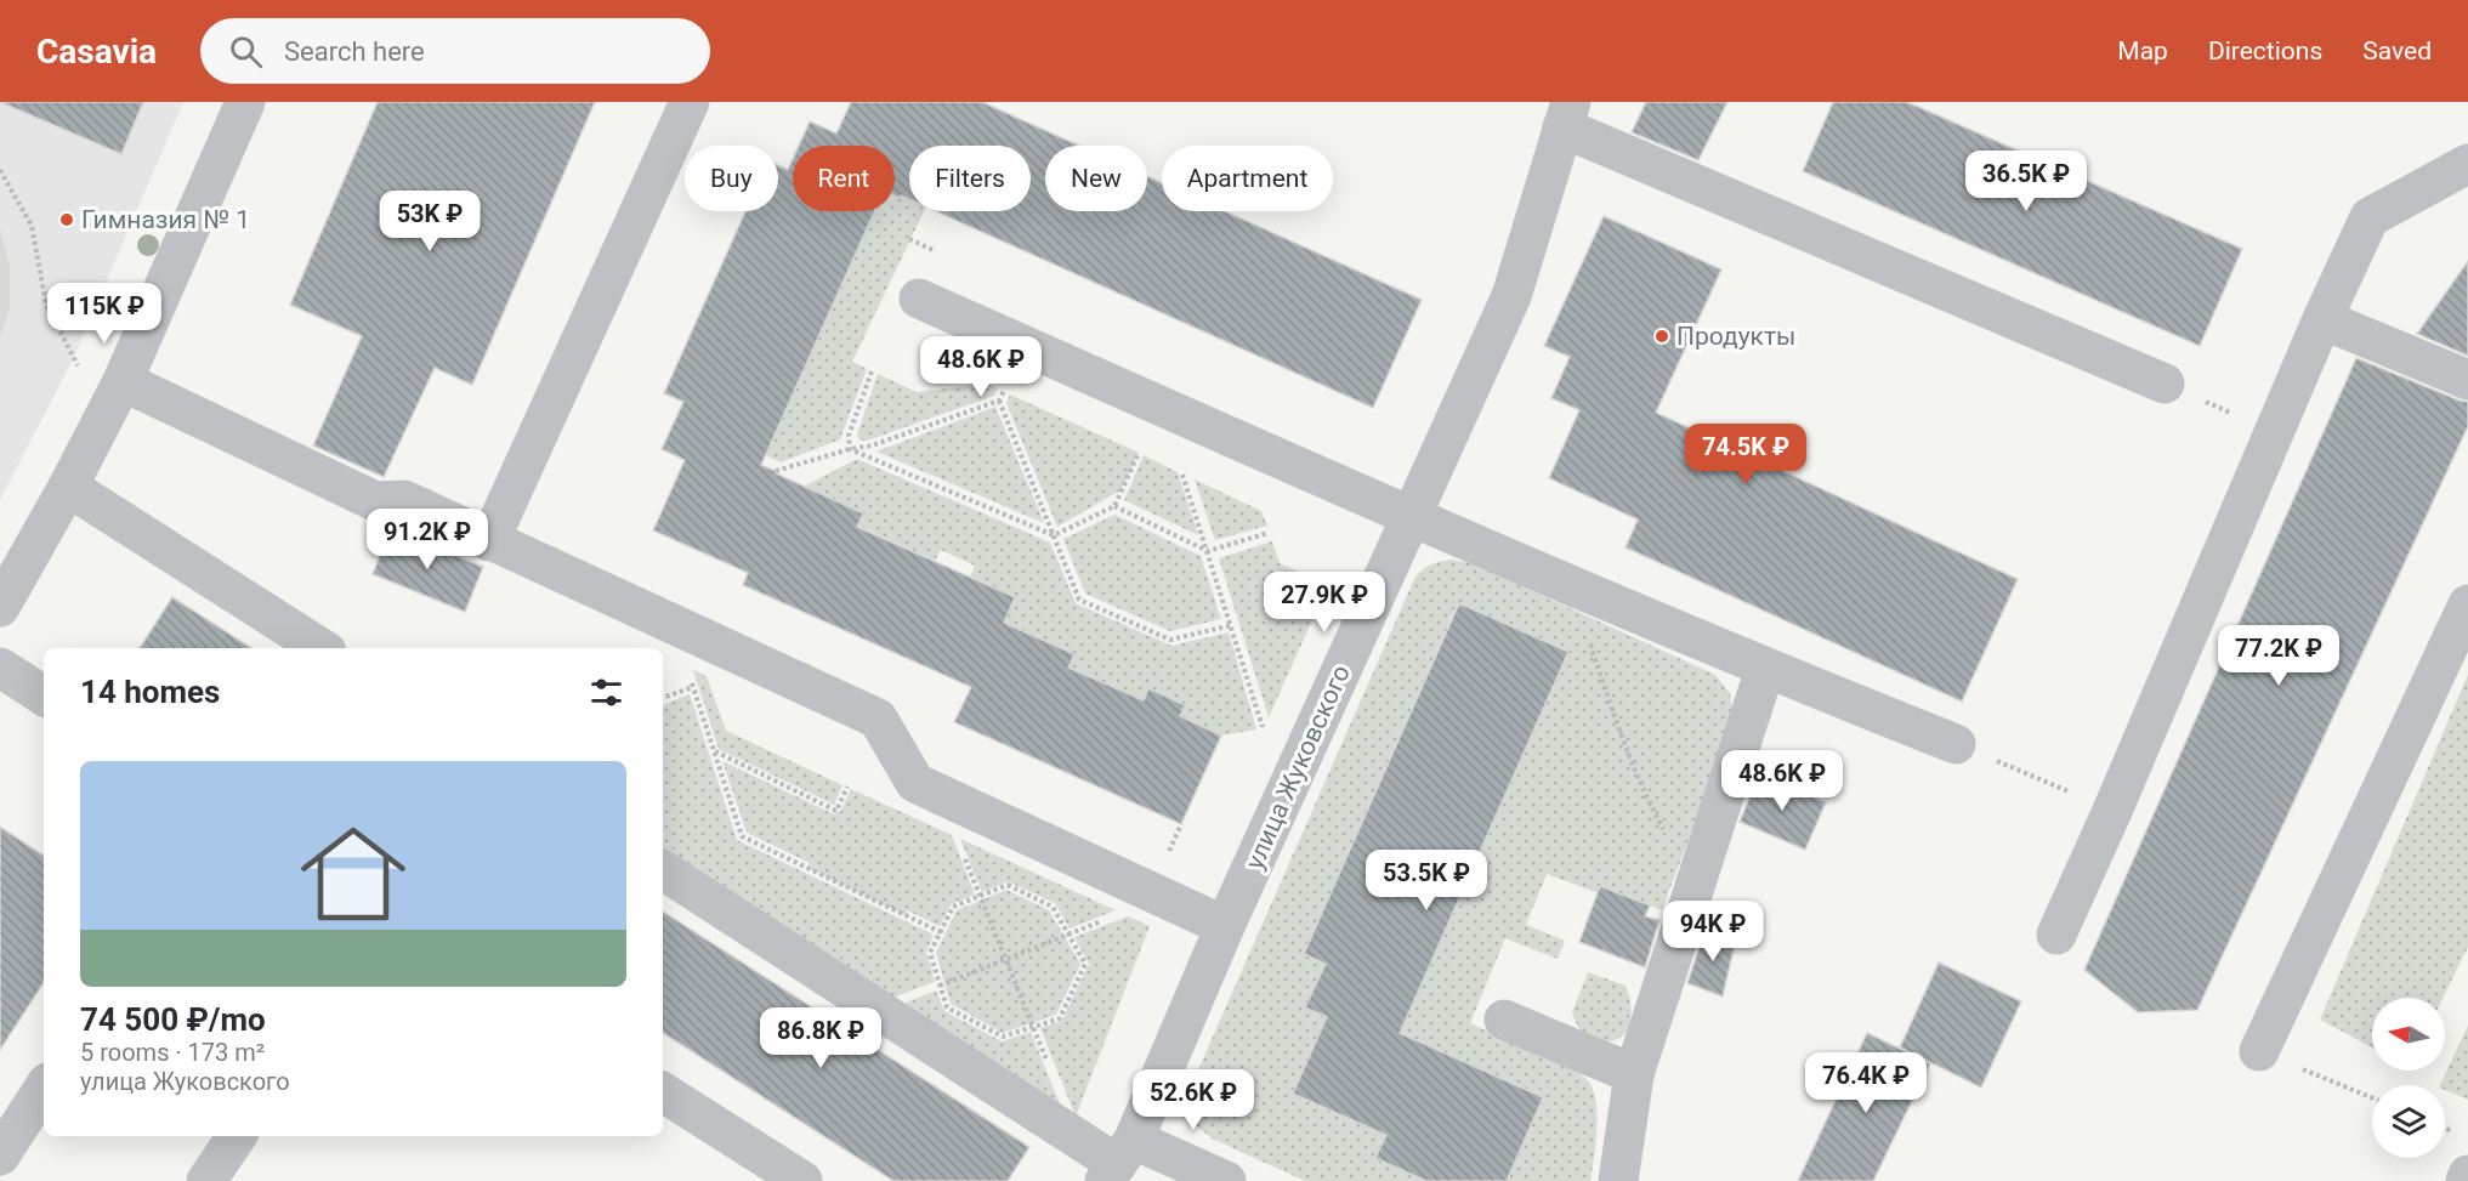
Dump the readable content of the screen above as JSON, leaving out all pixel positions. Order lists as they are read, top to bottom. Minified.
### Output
{"streets":{"street":["улица Жуковского"]},"places":["Гимназия № 1","Продукты"],"north":"left","page":{"header":"Casavia","search":"Search here","nav":["Map","Directions","Saved"],"chip":["Buy","Rent","Filters","New","Apartment"],"price":["36.5K ₽","53K ₽","115K ₽","48.6K ₽","74.5K ₽","91.2K ₽","27.9K ₽","77.2K ₽","48.6K ₽","53.5K ₽","94K ₽","86.8K ₽","76.4K ₽","52.6K ₽"],"heading":"14 homes","list":[{"name":"74 500 ₽/mo","note":"5 rooms · 173 m² · улица Жуковского"}]}}
